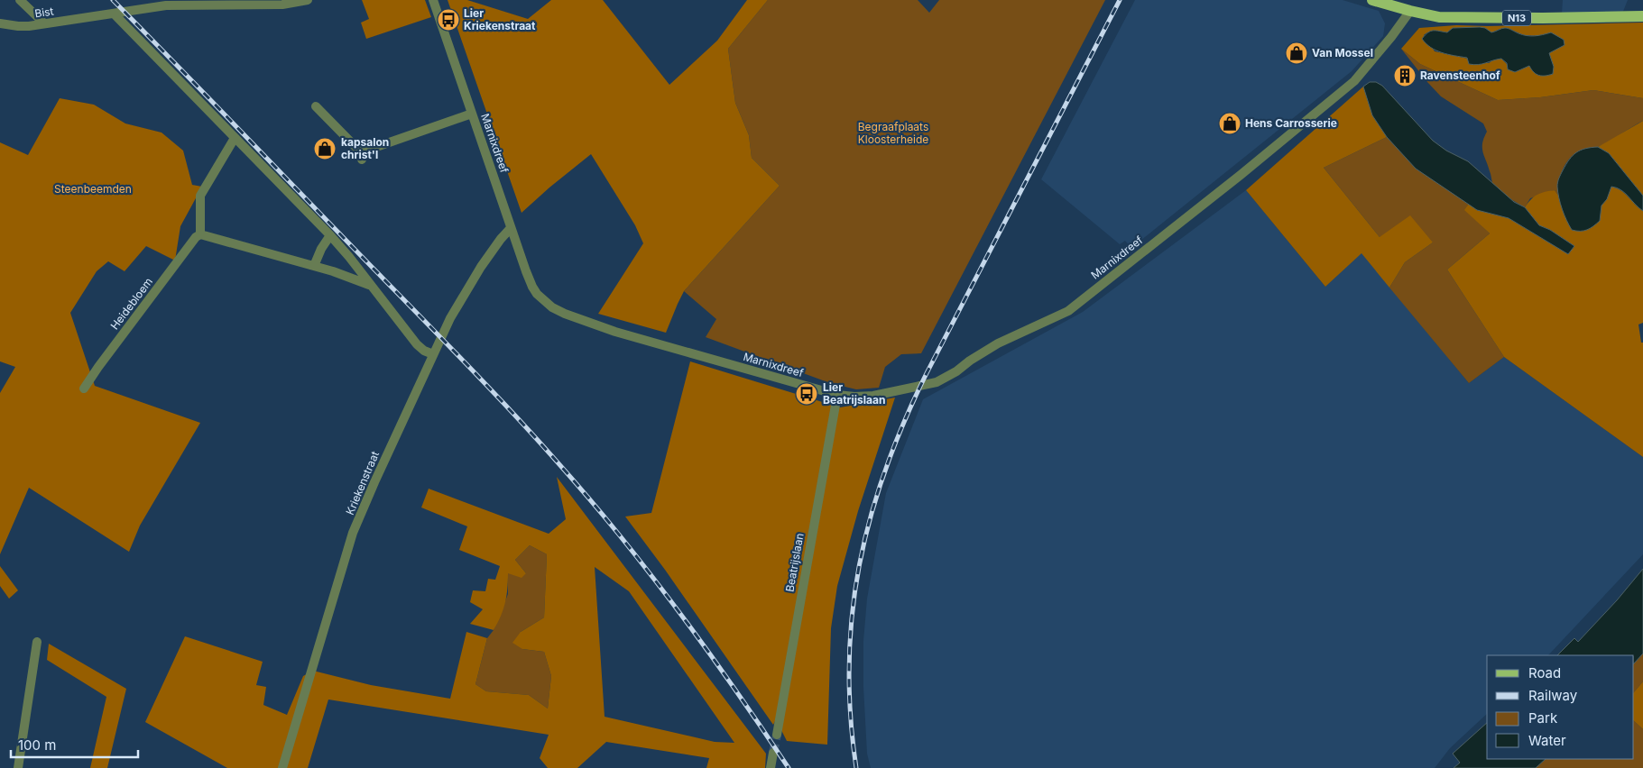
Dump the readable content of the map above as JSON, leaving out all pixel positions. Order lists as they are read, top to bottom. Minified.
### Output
{"streets":{"main road":["N13"],"street":["Bist","Marnixdreef","Heidebloem","Kriekenstraat","Beatrijslaan"]},"crossings":[["N13","Marnixdreef"],["Marnixdreef","Kriekenstraat"],["Marnixdreef","Beatrijslaan"]],"parks":["Begraafplaats Kloosterheide","Steenbeemden"],"places":{"bus stop":["Lier Kriekenstraat","Lier Beatrijslaan"],"shop":["Van Mossel","Hens Carrosserie","kapsalon christ'l"],"building":["Ravensteenhof"]},"legend":["Road","Railway","Park","Water"],"scale_bar":"100 m"}
